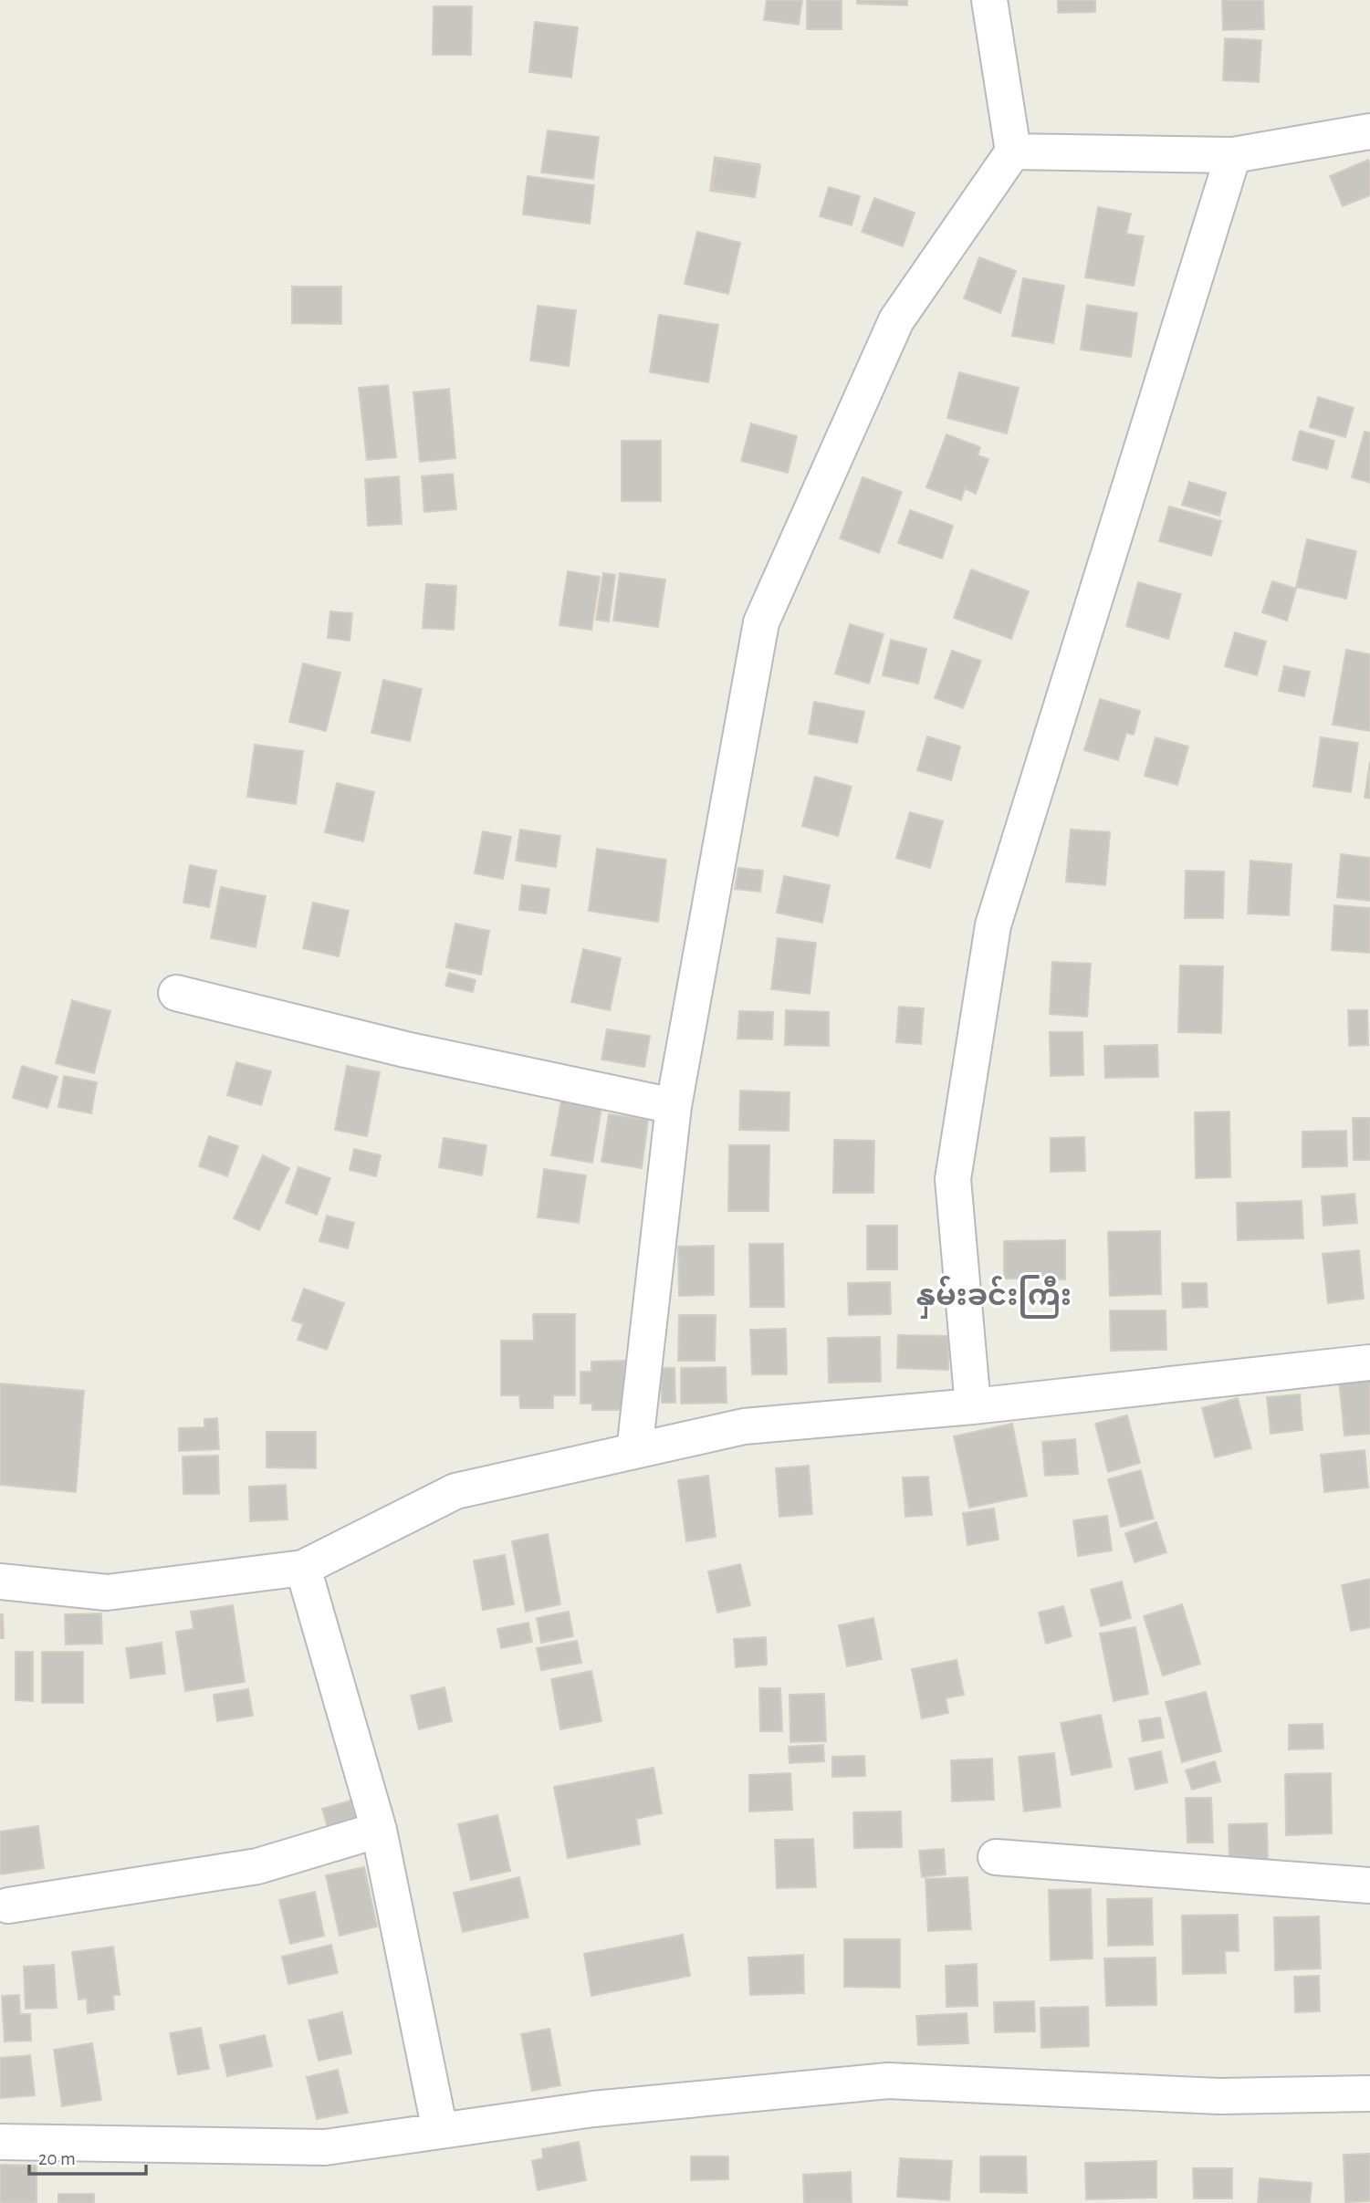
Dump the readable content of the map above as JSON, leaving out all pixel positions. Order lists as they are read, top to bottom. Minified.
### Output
{"districts":["နှမ်းခင်းကြီး"],"scale_bar":"20 m"}
